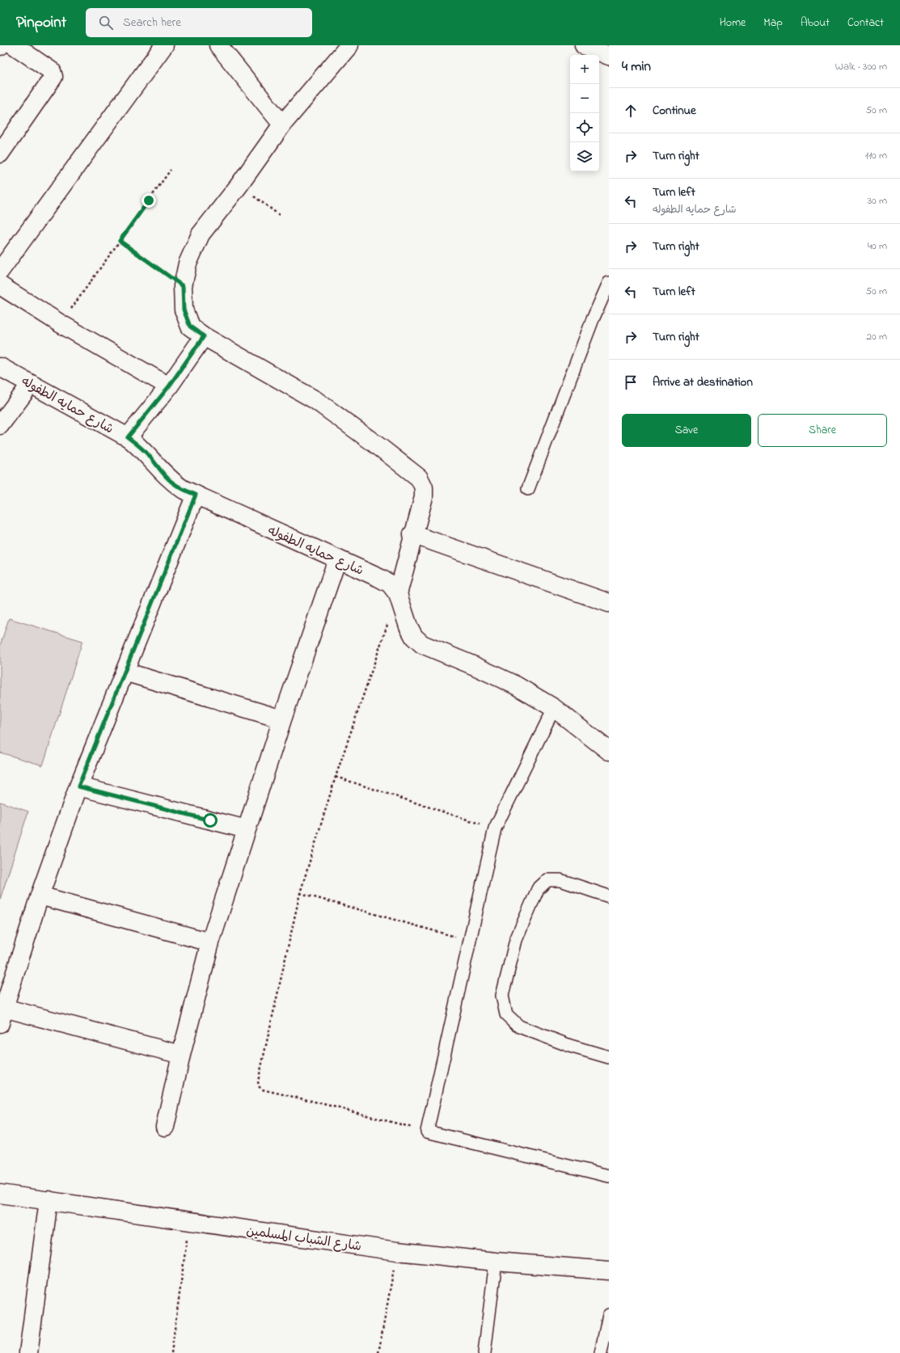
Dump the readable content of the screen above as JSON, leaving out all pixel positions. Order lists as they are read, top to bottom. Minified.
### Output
{"streets":{"street":["شارع حمايه الطفوله","شارع الشباب المسلمين"]},"page":{"header":"Pinpoint","search":"Search here","nav":["Home","Map","About","Contact"],"heading":["4 min","Walk · 300 m"],"map_buttons":["+","−"],"list":[["Continue","50 m"],["Turn right","110 m"],["Turn left","شارع حمايه الطفوله","30 m"],["Turn right","40 m"],["Turn left","50 m"],["Turn right","20 m"],"Arrive at destination"],"buttons":["Save","Share"]}}
